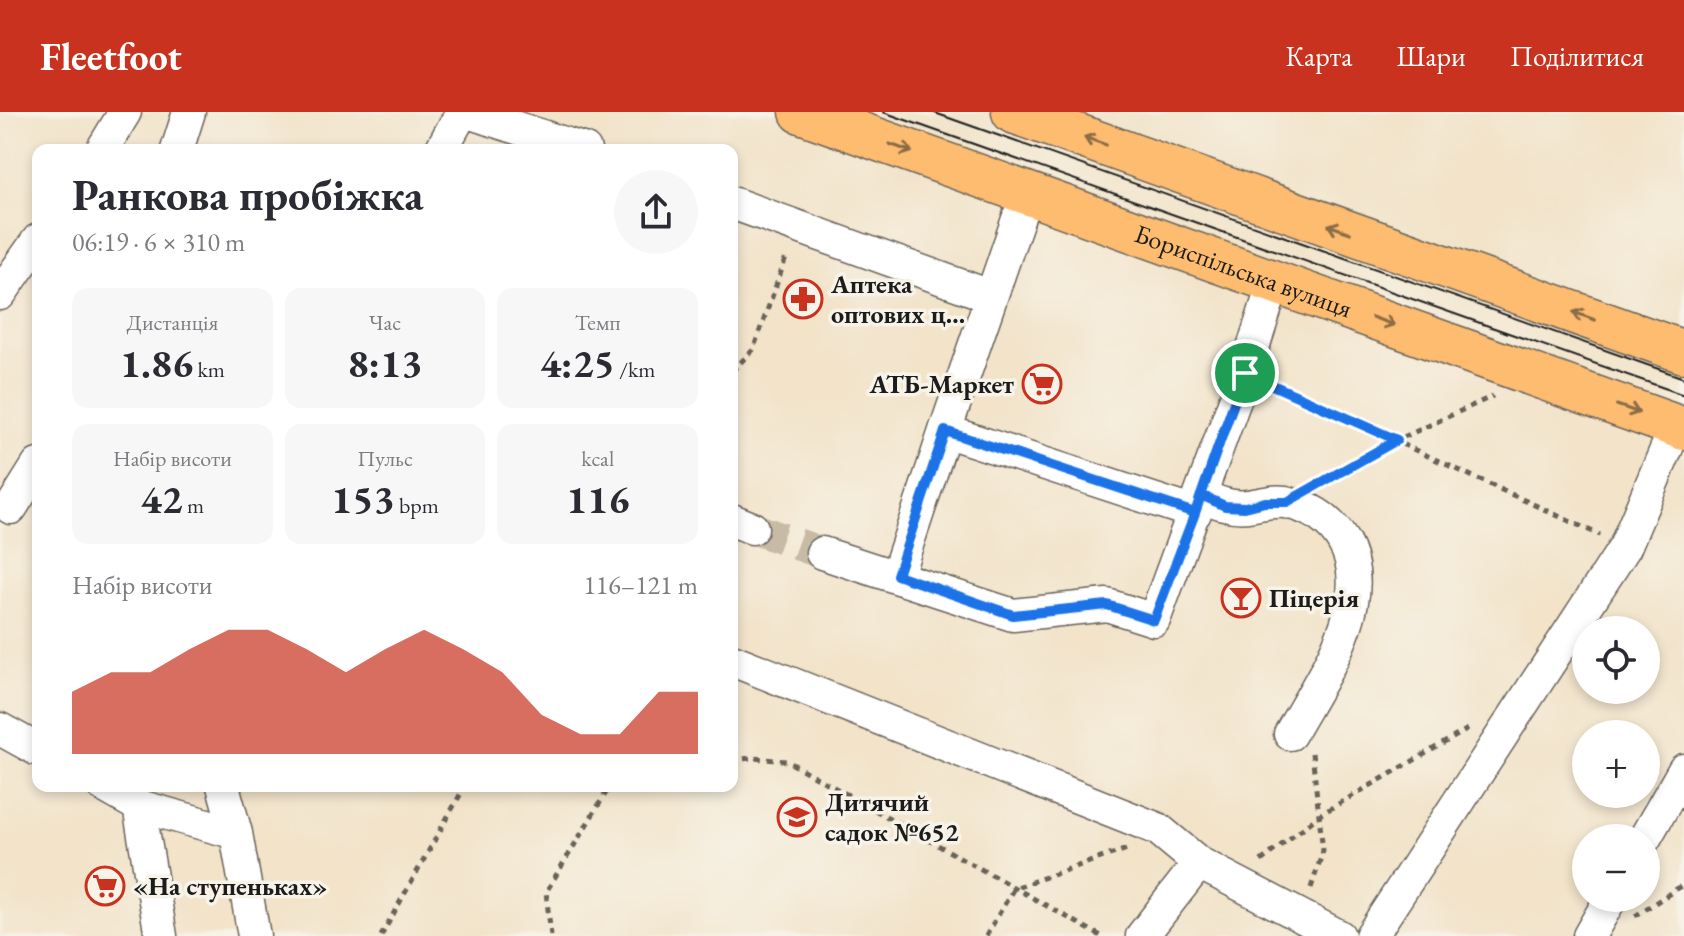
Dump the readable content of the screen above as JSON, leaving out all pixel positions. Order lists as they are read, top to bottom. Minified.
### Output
{"streets":{"main road":["Бориспільська вулиця"]},"places":{"pharmacy":["Аптека оптових ц..."],"supermarket":["АТБ-Маркет","«На ступеньках»"],"bar":["Піцерія"],"school or university":["Дитячий садок №652"]},"page":{"header":"Fleetfoot","nav":["Карта","Шари","Поділитися"],"heading":["Ранкова пробіжка","06:19 · 6 × 310 m"],"stats":[["Дистанція","1.86 km"],["Час","8:13"],["Темп","4:25 /km"],["Набір висоти","42 m"],["Пульс","153 bpm"],["kcal","116"]],"chart":["Набір висоти","116–121 m"],"map_buttons":["+","−"]}}
